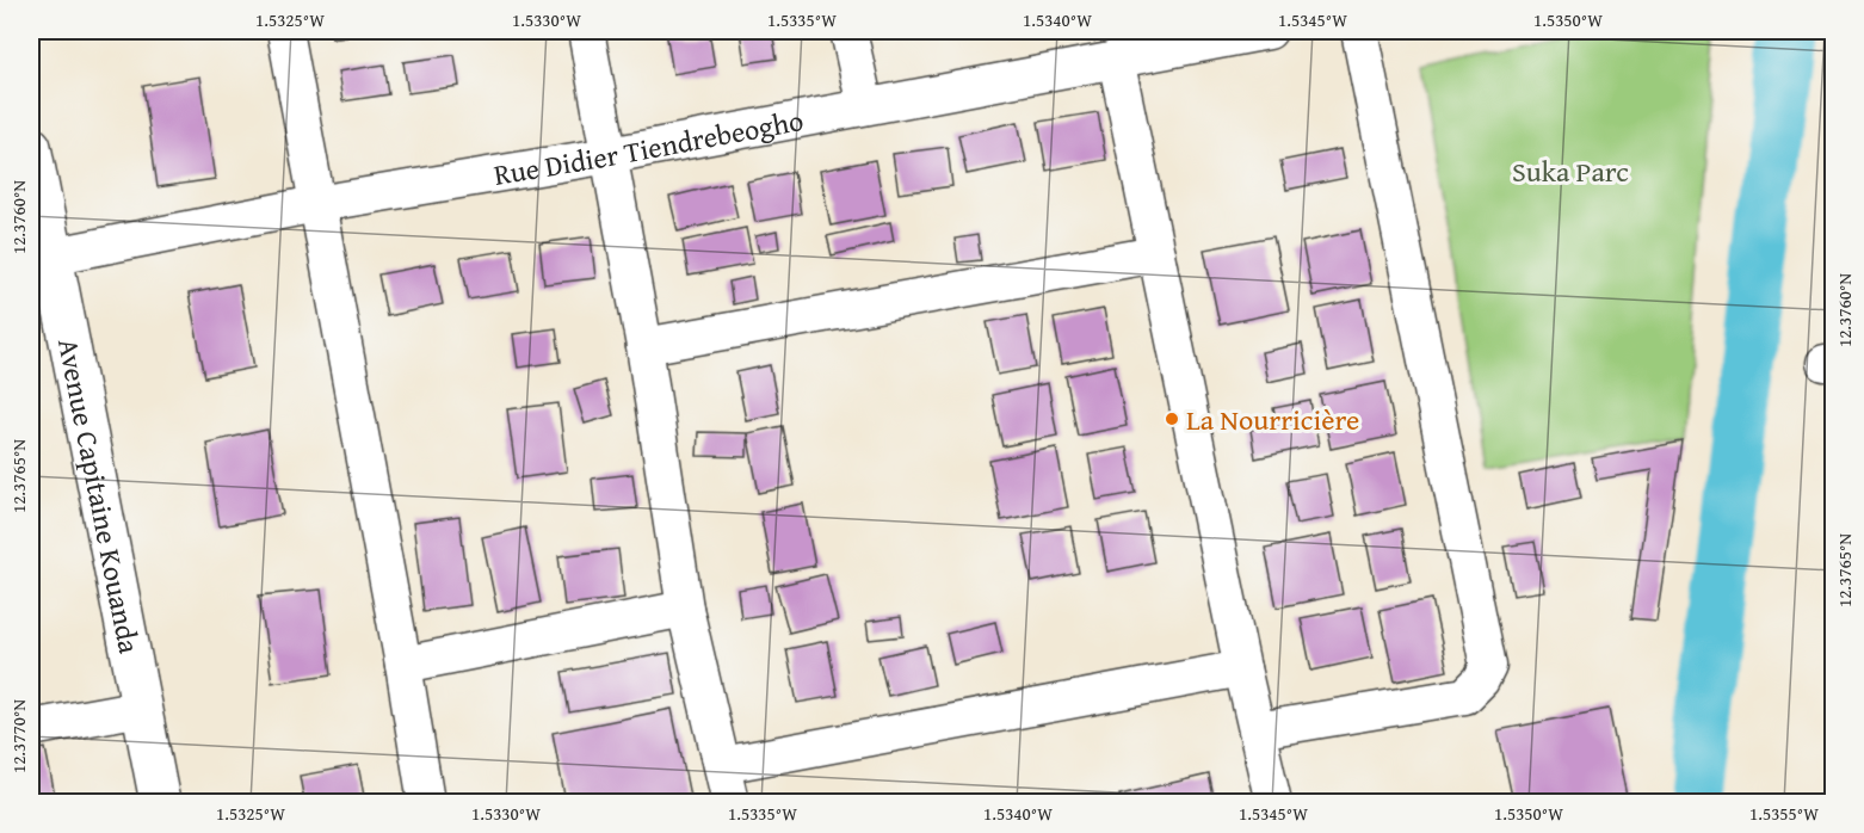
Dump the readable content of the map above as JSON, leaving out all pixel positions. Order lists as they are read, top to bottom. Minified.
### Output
{"streets":{"street":["Rue Didier Tiendrebeogho","Avenue Capitaine Kouanda"]},"crossings":[["Rue Didier Tiendrebeogho","Avenue Capitaine Kouanda"]],"parks":["Suka Parc"],"places":["La Nourricière"],"coordinates":["1.5325°W","1.5330°W","1.5335°W","1.5340°W","1.5345°W","1.5350°W","12.3760°N","12.3765°N","12.3770°N","1.5355°W"]}
